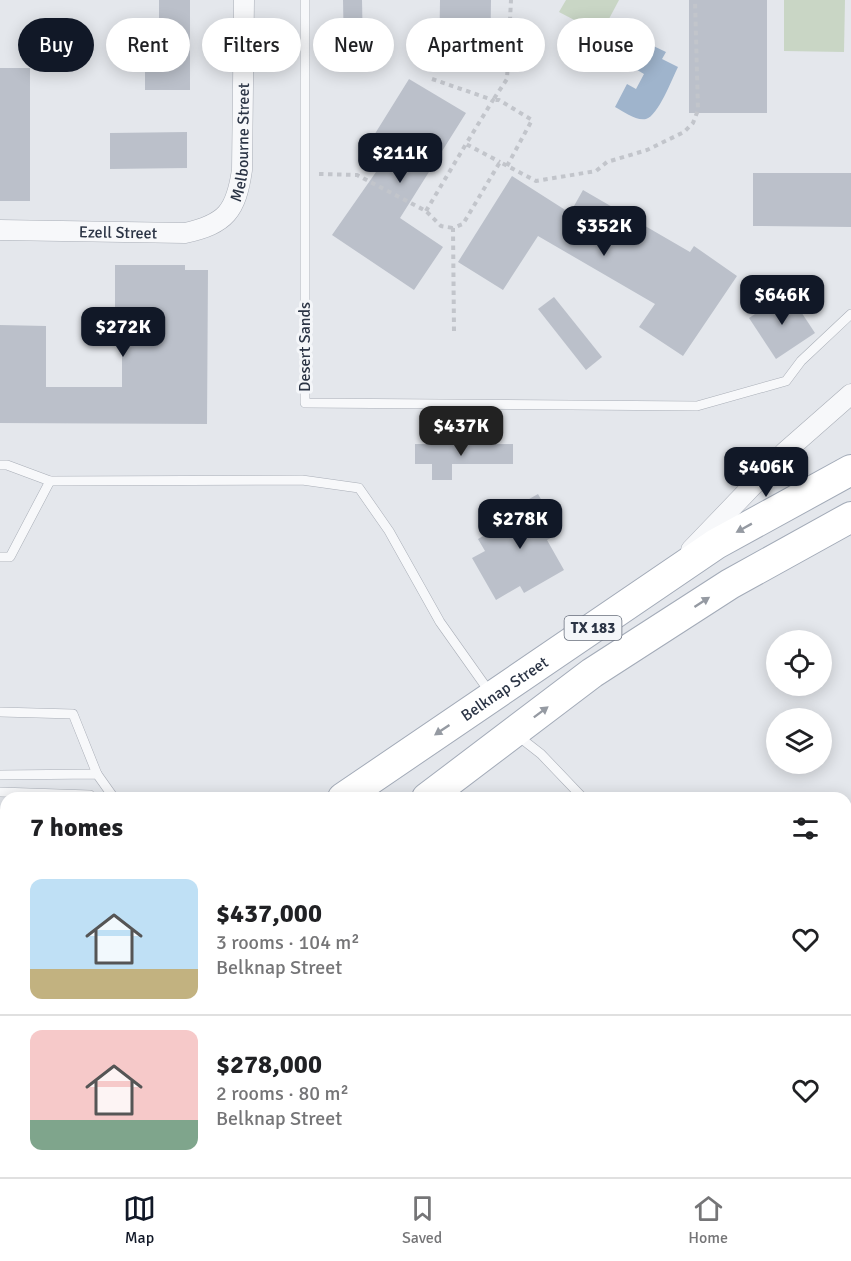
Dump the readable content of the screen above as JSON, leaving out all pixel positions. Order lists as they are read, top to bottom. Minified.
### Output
{"streets":{"main road":["TX 183","Belknap Street"],"street":["Melbourne Street","Ezell Street"],"lane":["Desert Sands"]},"crossings":[["Melbourne Street","Ezell Street"]],"page":{"chip":["Buy","Rent","Filters","New","Apartment","House"],"price":["$211K","$352K","$646K","$272K","$437K","$406K","$278K"],"heading":"7 homes","list":[{"name":"$437,000","note":"3 rooms · 104 m² · Belknap Street"},{"name":"$278,000","note":"2 rooms · 80 m² · Belknap Street"}],"tabs":["Map","Saved","Home"]}}
